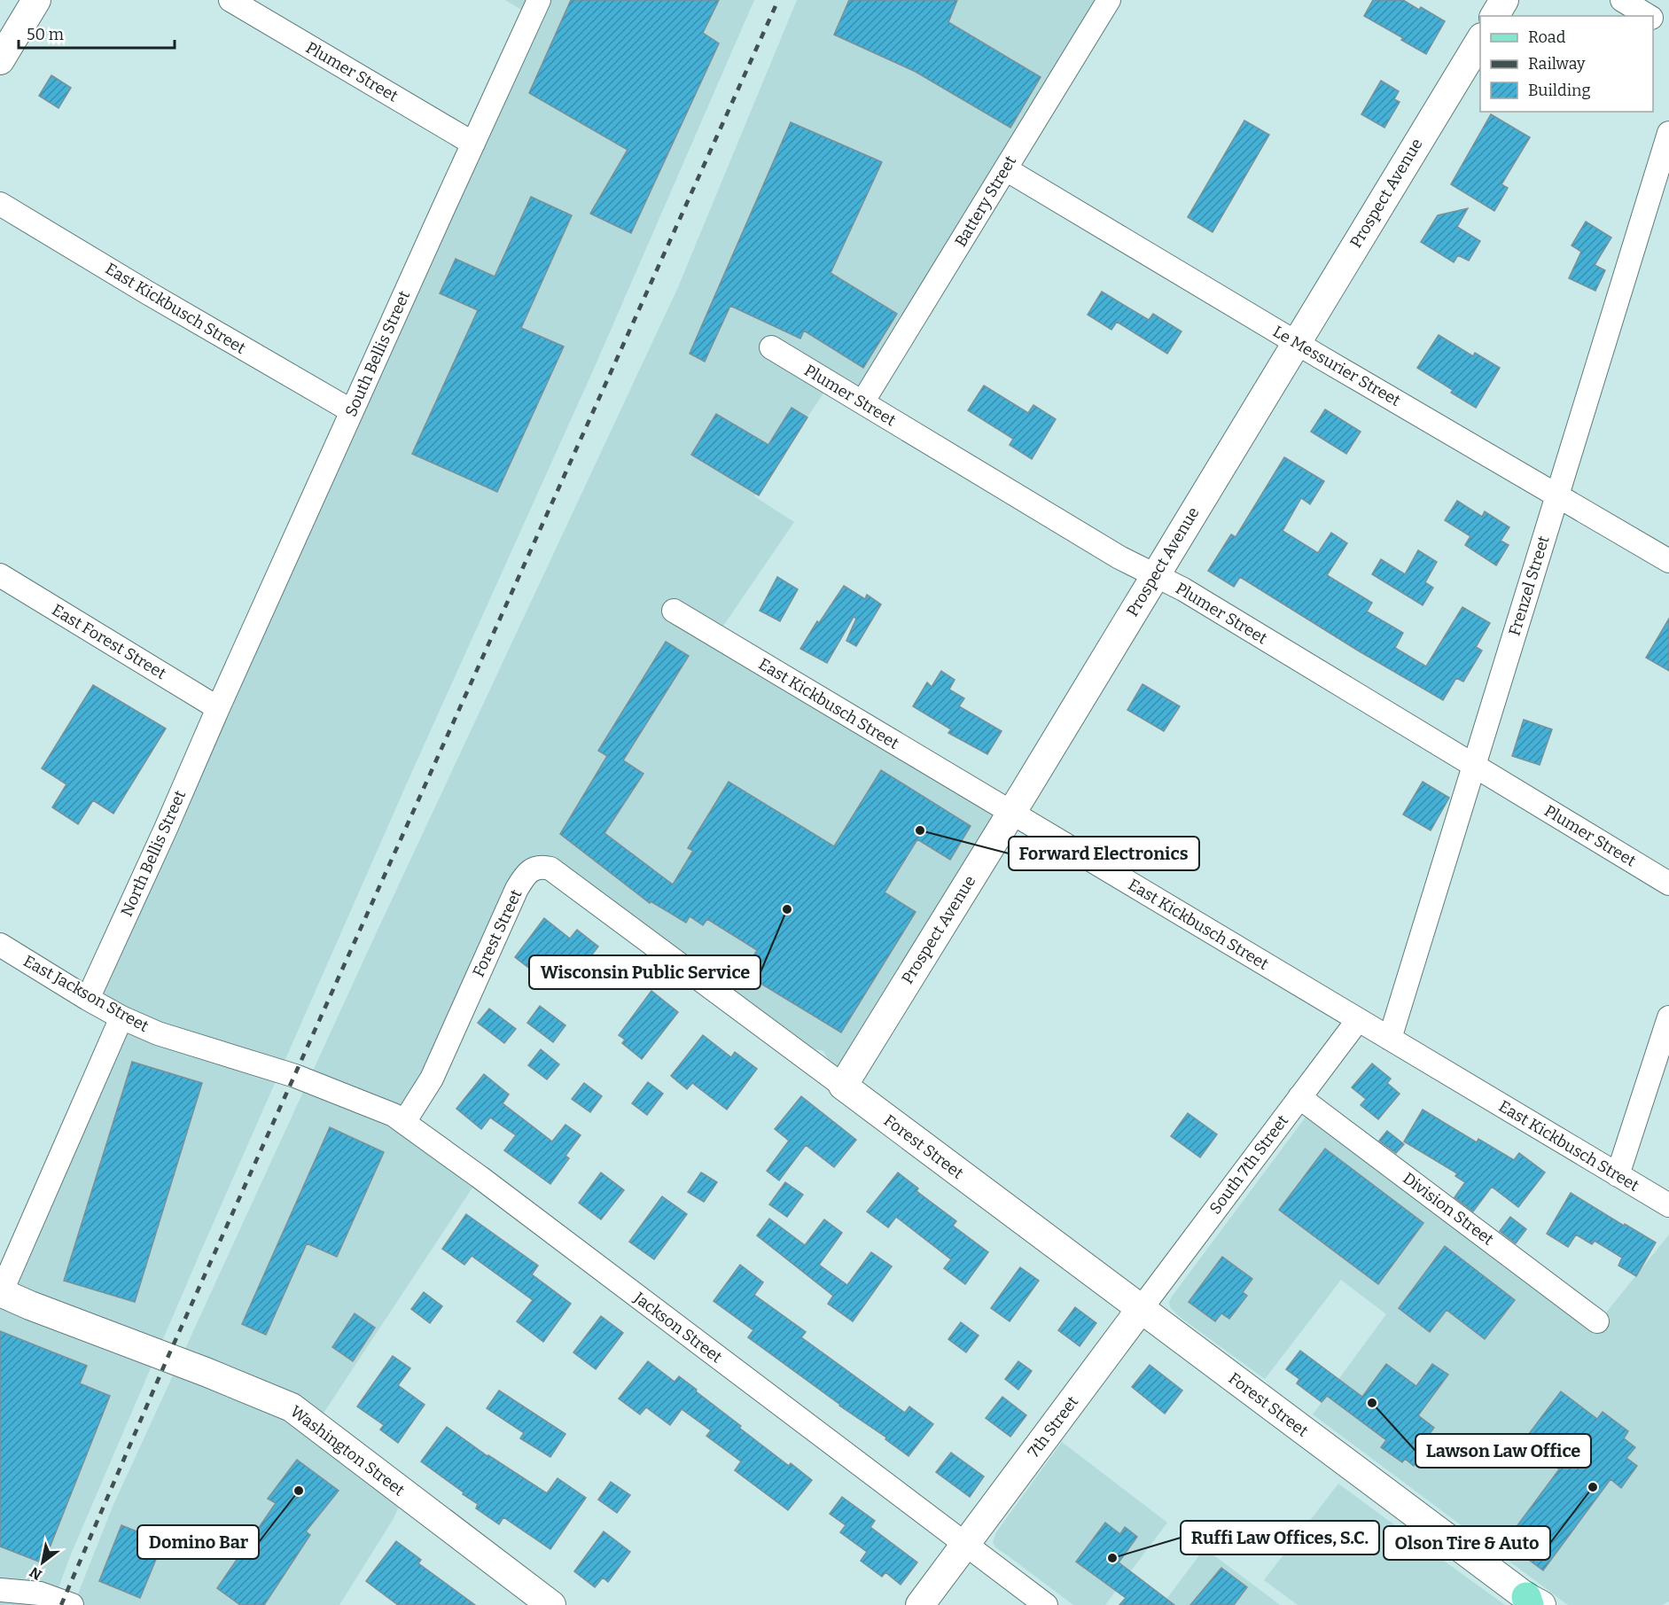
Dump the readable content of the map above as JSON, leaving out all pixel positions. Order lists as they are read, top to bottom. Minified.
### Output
{"streets":{"street":["Plumer Street","Prospect Avenue","Battery Street","East Kickbusch Street","South Bellis Street","Le Messurier Street","Frenzel Street","East Forest Street","North Bellis Street","Forest Street","East Jackson Street","South 7th Street","Division Street","Jackson Street","7th Street","Washington Street"]},"crossings":[["Plumer Street","Prospect Avenue"],["Plumer Street","Battery Street"],["Plumer Street","South Bellis Street"],["Plumer Street","Frenzel Street"],["Prospect Avenue","East Kickbusch Street"],["Prospect Avenue","Le Messurier Street"],["Prospect Avenue","Forest Street"],["Battery Street","Le Messurier Street"],["East Kickbusch Street","South Bellis Street"],["East Kickbusch Street","Frenzel Street"],["East Kickbusch Street","South 7th Street"],["South Bellis Street","East Forest Street"],["South Bellis Street","North Bellis Street"],["Le Messurier Street","Frenzel Street"],["East Forest Street","North Bellis Street"],["North Bellis Street","East Jackson Street"],["Forest Street","South 7th Street"],["Forest Street","Jackson Street"],["Forest Street","7th Street"],["East Jackson Street","Jackson Street"],["South 7th Street","Division Street"],["South 7th Street","7th Street"],["Jackson Street","7th Street"]],"places":["Forward Electronics","Wisconsin Public Service","Lawson Law Office","Olson Tire & Auto","Domino Bar","Ruffi Law Offices, S.C."],"legend":["Road","Railway","Building"],"scale_bar":"50 m","north":"bottom left"}
